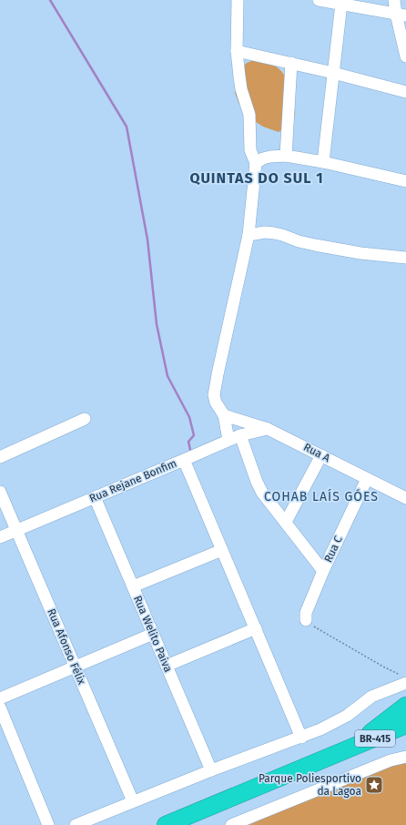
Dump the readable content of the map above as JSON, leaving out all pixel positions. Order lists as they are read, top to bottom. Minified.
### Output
{"streets":{"highway":["BR-415"],"street":["Rua A","Rua Rejane Bonfim","Rua C","Rua Welito Paiva","Rua Afonso Félix"]},"crossings":[["Rua A","Rua Rejane Bonfim"],["Rua A","Rua C"],["Rua Rejane Bonfim","Rua Welito Paiva"],["Rua Rejane Bonfim","Rua Afonso Félix"]],"districts":["QUINTAS DO SUL 1","COHAB LAÍS GÓES"],"places":{"place":["Parque Poliesportivo da Lagoa"]}}
